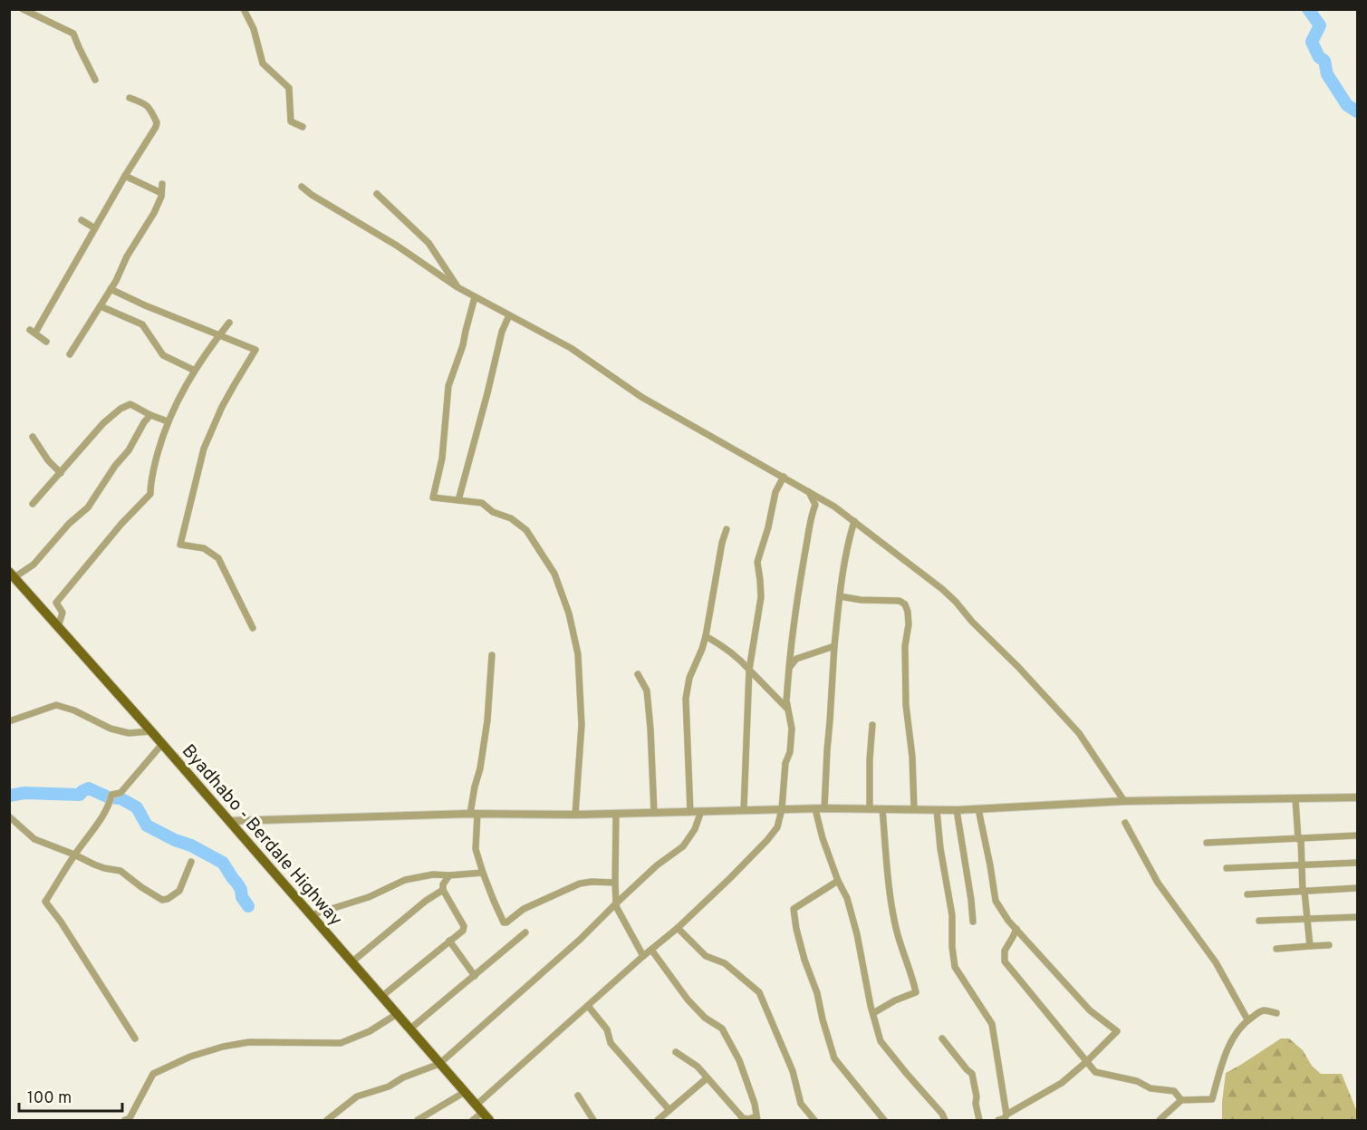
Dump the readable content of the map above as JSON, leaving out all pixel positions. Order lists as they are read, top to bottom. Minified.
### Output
{"streets":{"main road":["Byadhabo - Berdale Highway"]},"scale_bar":"100 m"}
